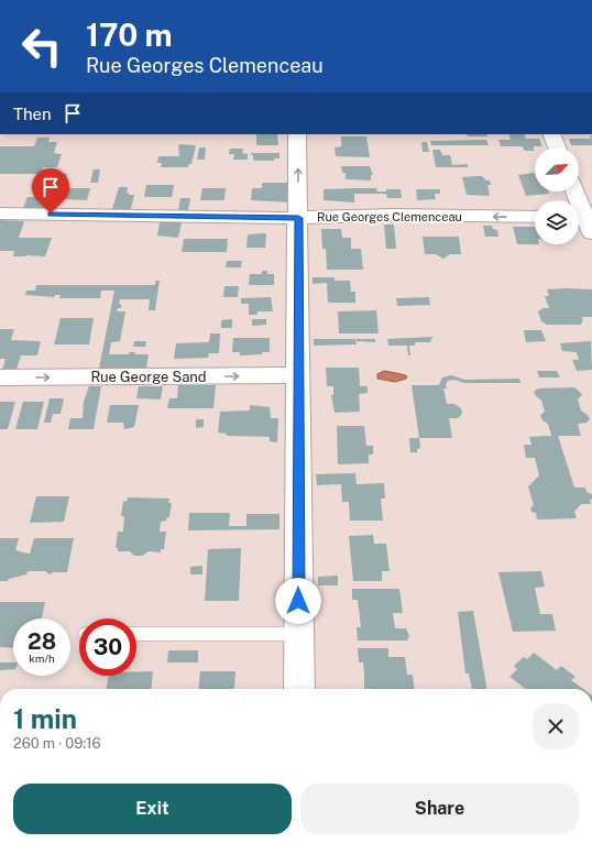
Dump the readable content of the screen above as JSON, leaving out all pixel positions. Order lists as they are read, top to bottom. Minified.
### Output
{"streets":{"street":["Rue Georges Clemenceau","Rue George Sand"]},"one_way":["Rue Georges Clemenceau","Rue George Sand"],"north":"top right","page":{"turn":["170 m","Rue Georges Clemenceau"],"then":"Then","speed":"28 km/h","limit":"30","heading":["1 min","260 m · 09:16"],"buttons":["Exit","Share"]}}
